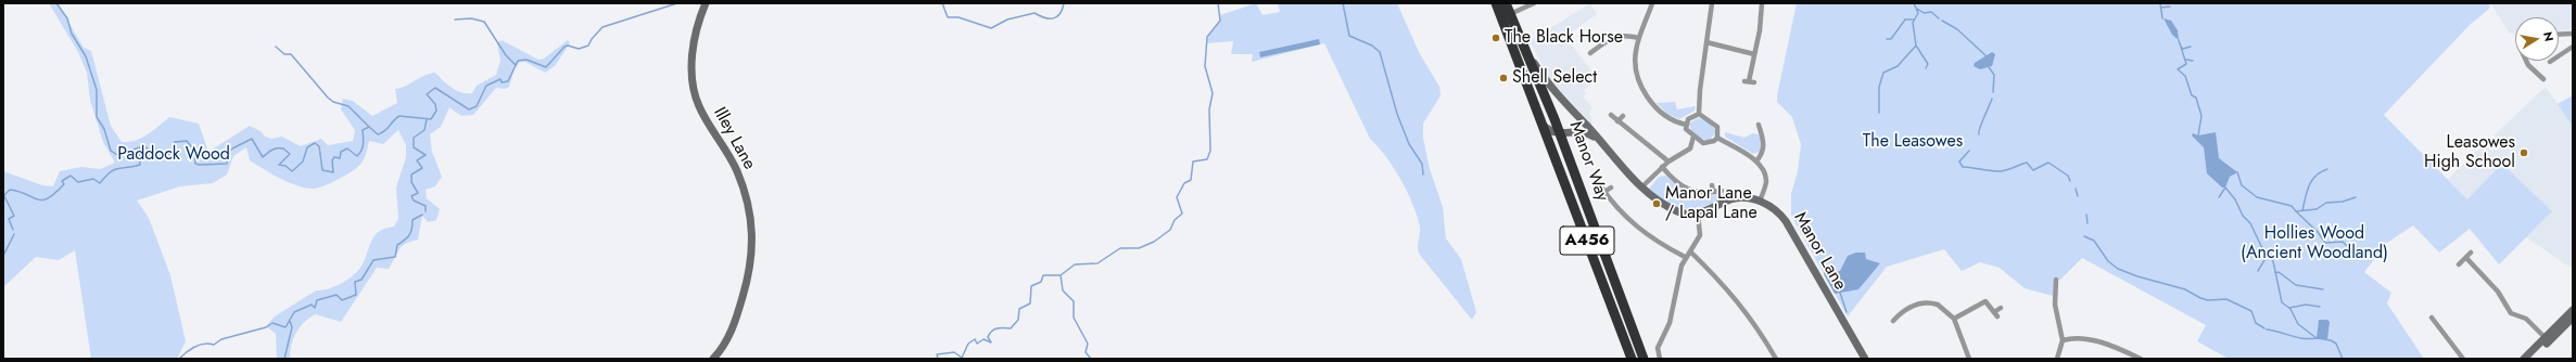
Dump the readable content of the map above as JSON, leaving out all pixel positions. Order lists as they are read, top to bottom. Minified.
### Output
{"streets":{"highway":["Manor Way","A456"],"main road":["Illey Lane","Manor Lane"]},"crossings":[["Manor Way","Manor Lane"]],"parks":["The Leasowes","Paddock Wood","Hollies Wood (Ancient Woodland)"],"places":["The Black Horse","Shell Select","Leasowes High School","Manor Lane / Lapal Lane"],"north":"right"}
